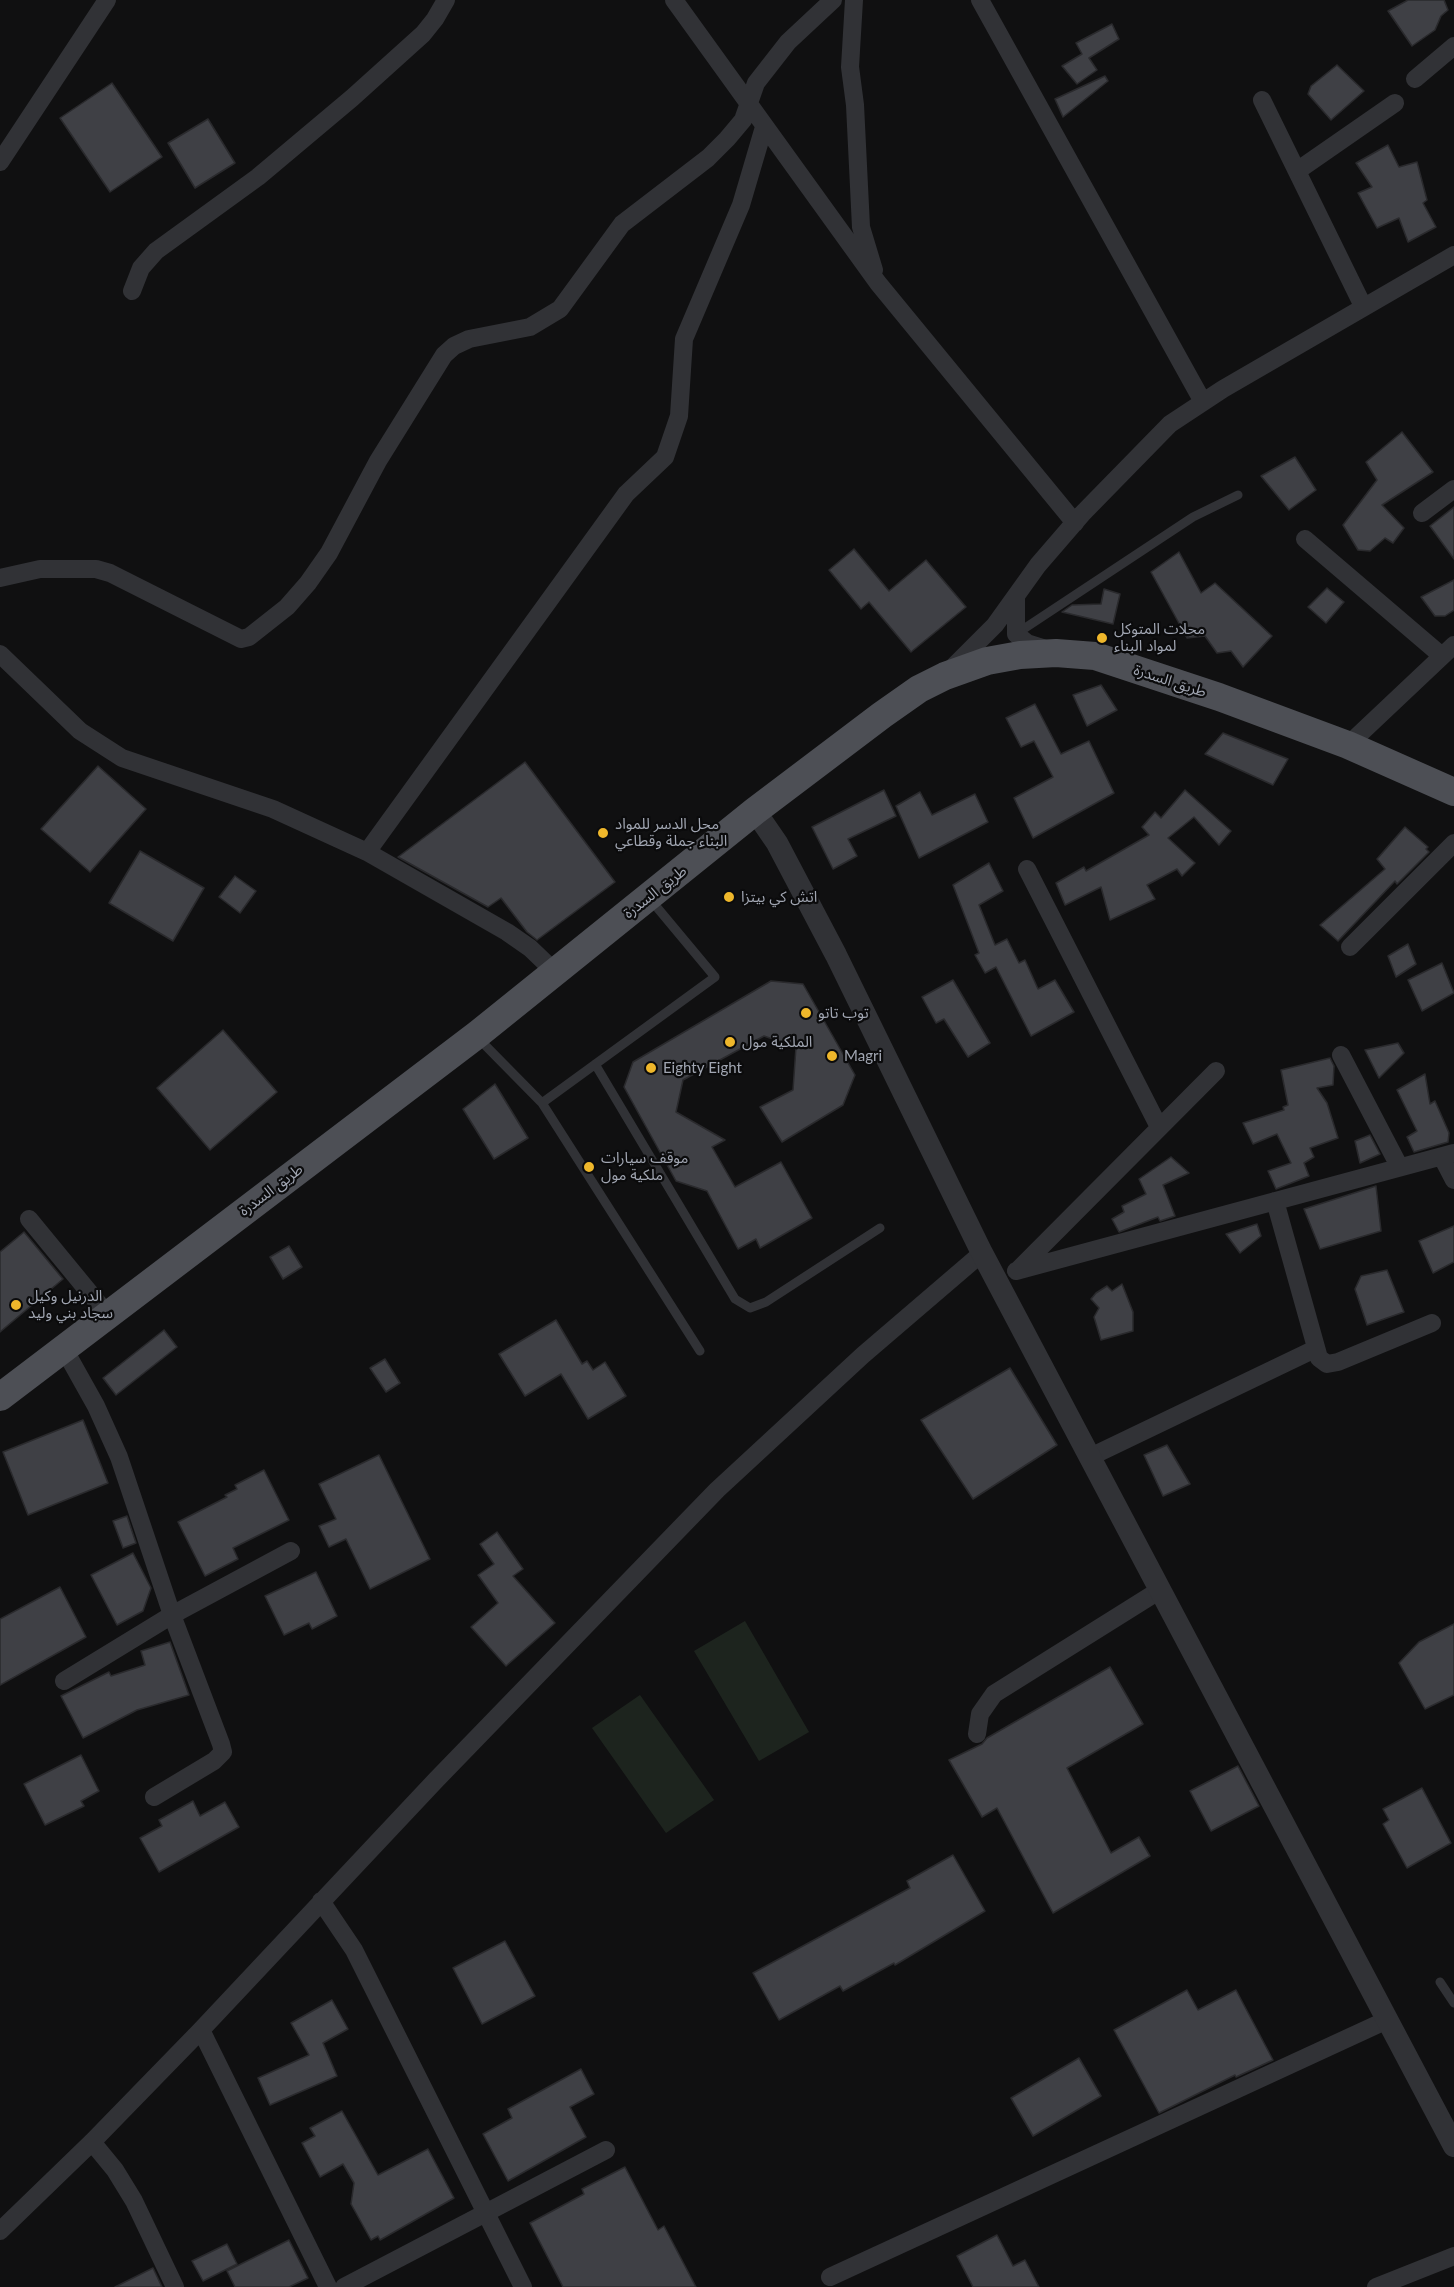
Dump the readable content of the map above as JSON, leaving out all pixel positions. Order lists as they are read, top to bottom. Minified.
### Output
{"streets":{"main road":["طريق السدرة"]},"places":["محلات المتوكل لمواد البناء","محل الدسر للمواد البناء جملة وقطاعي","اتش كي بيتزا","توب تاتو","الملكية مول","Magri","Eighty Eight","موقف سيارات ملكية مول","الدرنيل وكيل سجاد بني وليد"]}
